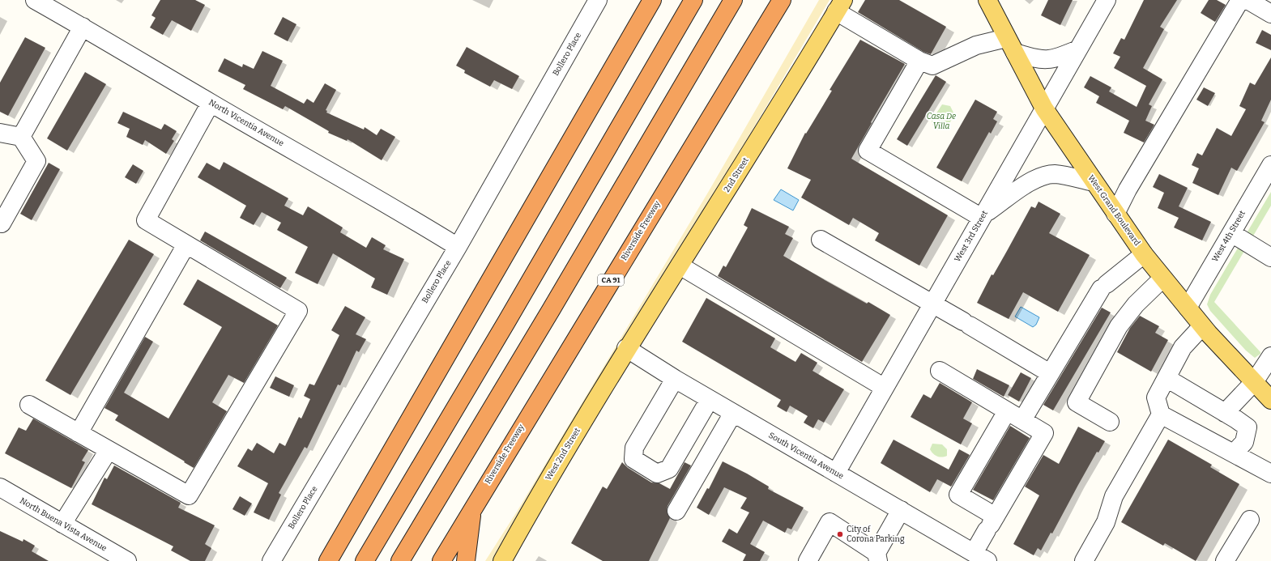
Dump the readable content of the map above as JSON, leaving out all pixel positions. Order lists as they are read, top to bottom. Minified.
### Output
{"streets":{"highway":["Riverside Freeway","CA 91"],"main road":["2nd Street","West Grand Boulevard","West 2nd Street"],"street":["Bollero Place","North Vicentia Avenue","West 3rd Street","West 4th Street","South Vicentia Avenue","North Buena Vista Avenue"]},"crossings":[["Bollero Place","North Vicentia Avenue"],["2nd Street","West 2nd Street"],["2nd Street","South Vicentia Avenue"],["West Grand Boulevard","West 3rd Street"],["West Grand Boulevard","West 4th Street"],["West 3rd Street","South Vicentia Avenue"],["West 2nd Street","South Vicentia Avenue"]],"parks":["Casa De Villa"],"places":["City of Corona Parking"]}
